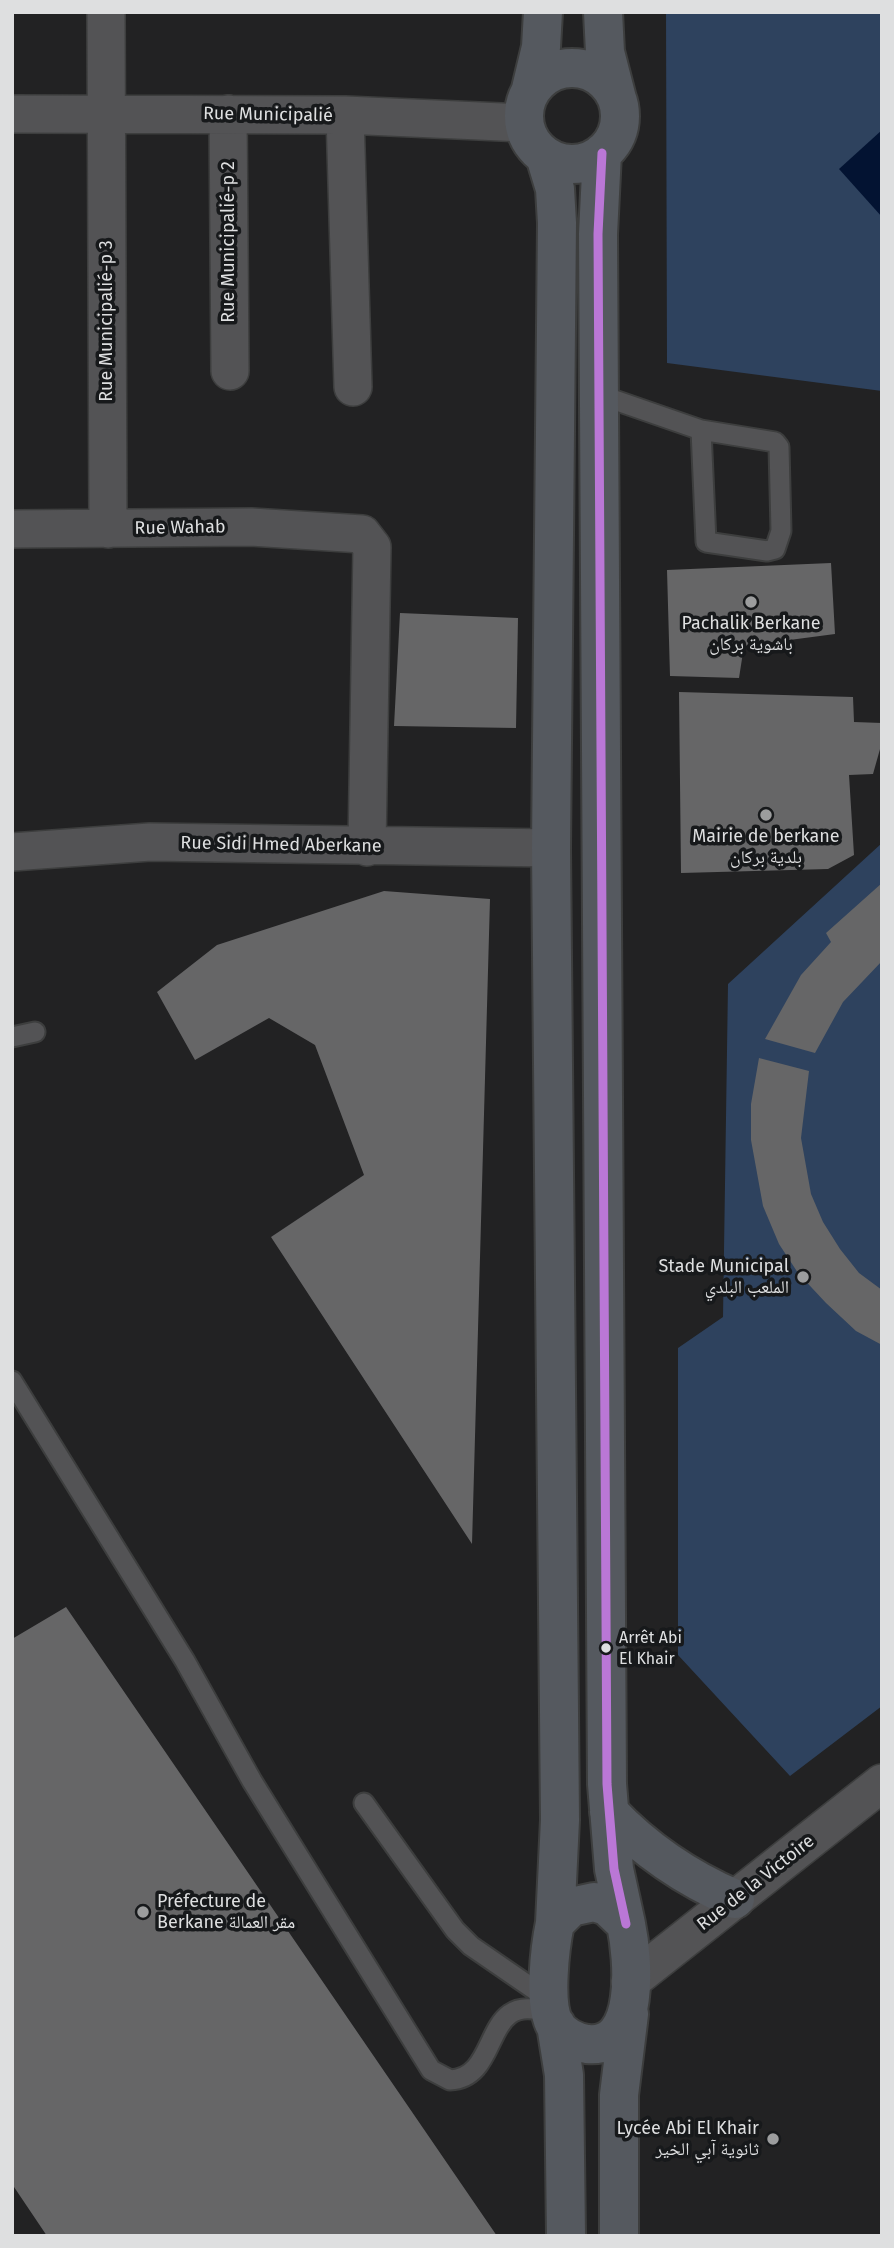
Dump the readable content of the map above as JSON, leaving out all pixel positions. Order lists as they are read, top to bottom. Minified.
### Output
{"streets":{"street":["Rue Municipalié","Rue Municipalié-p 2","Rue Municipalié-p 3","Rue Wahab","Rue Sidi Hmed Aberkane","Rue de la Victoire"]},"crossings":[["Rue Municipalié","Rue Municipalié-p 2"],["Rue Municipalié","Rue Municipalié-p 3"],["Rue Municipalié-p 3","Rue Wahab"],["Rue Wahab","Rue Sidi Hmed Aberkane"]],"places":["Pachalik Berkane باشوية بركان","Mairie de berkane بلدية بركان","Stade Municipal الملعب البلدي","Arrêt Abi El Khair","Préfecture de Berkane مقر العمالة","Lycée Abi El Khair ثانوية آبي الخير"]}
